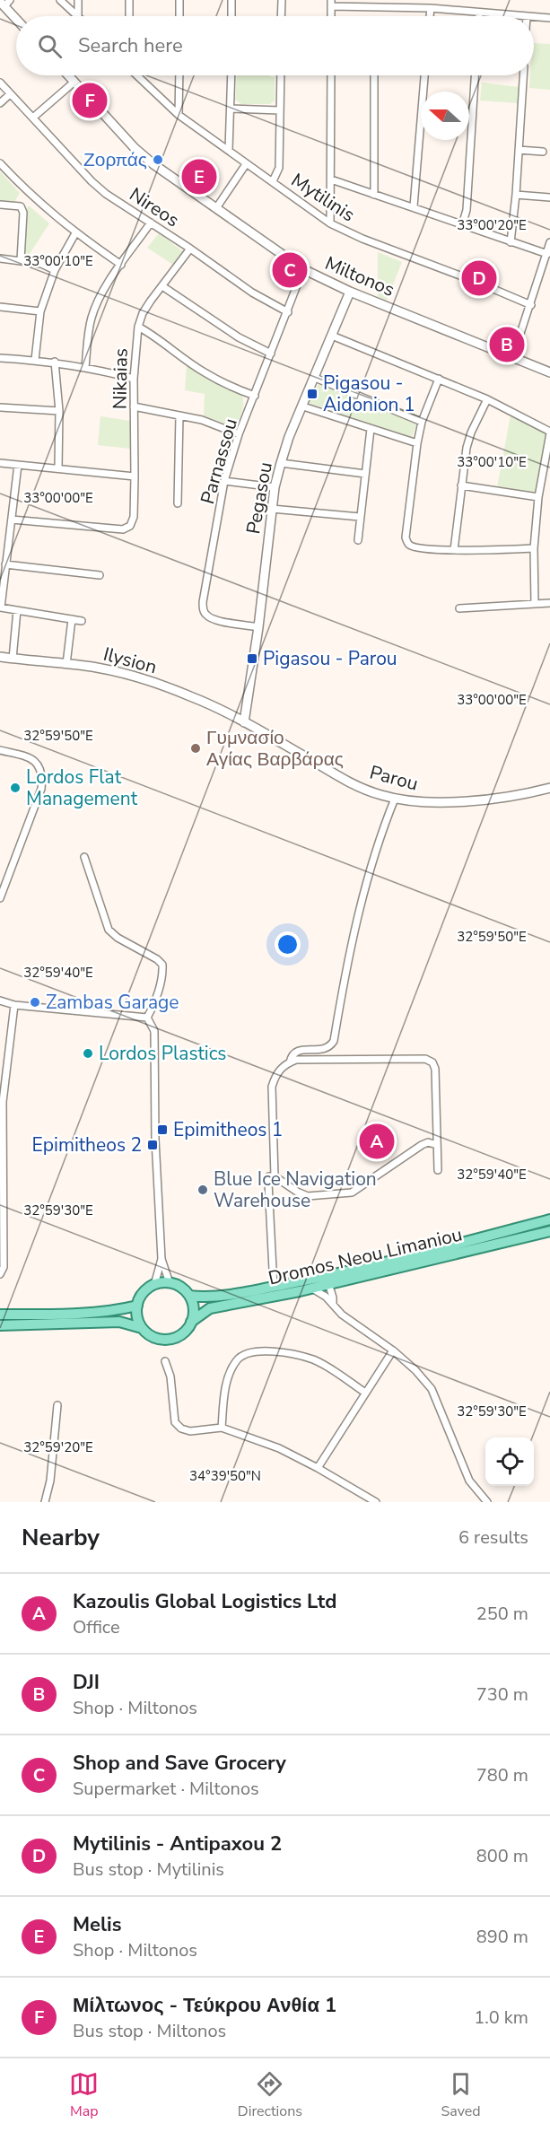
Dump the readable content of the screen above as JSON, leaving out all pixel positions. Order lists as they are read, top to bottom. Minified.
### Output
{"streets":{"main road":["Dromos Neou Limaniou"],"street":["Mytilinis","Nireos","Miltonos","Nikaias","Parnassou","Pegasou","Ilysion","Parou"]},"crossings":[["Nireos","Nikaias"],["Nireos","Parnassou"],["Miltonos","Parnassou"],["Miltonos","Pegasou"],["Parnassou","Pegasou"],["Pegasou","Ilysion"],["Pegasou","Parou"],["Ilysion","Parou"]],"places":{"other":["Ζορπάς","Γυμνασίο Αγίας Βαρβάρας","Lordos Flat Management","Zambas Garage","Lordos Plastics","Blue Ice Navigation Warehouse"],"transit":["Pigasou - Aidonion 1","Pigasou - Parou","Epimitheos 1","Epimitheos 2"]},"north":"left","page":{"search":"Search here","pins":["F","E","C","D","B","A"],"heading":["Nearby","6 results"],"list":[{"mark":"A","name":"Kazoulis Global Logistics Ltd","note":"Office","value":"250 m"},{"mark":"B","name":"DJI","note":"Shop · Miltonos","value":"730 m"},{"mark":"C","name":"Shop and Save Grocery","note":"Supermarket · Miltonos","value":"780 m"},{"mark":"D","name":"Mytilinis - Antipaxou 2","note":"Bus stop · Mytilinis","value":"800 m"},{"mark":"E","name":"Melis","note":"Shop · Miltonos","value":"890 m"},{"mark":"F","name":"Μίλτωνος - Τεύκρου Ανθία 1","note":"Bus stop · Miltonos","value":"1.0 km"}],"nav":["Map","Directions","Saved"]},"coordinates":["33°00'20\"E","33°00'10\"E","33°00'00\"E","32°59'50\"E","32°59'40\"E","32°59'30\"E","32°59'20\"E","34°39'50\"N"]}
